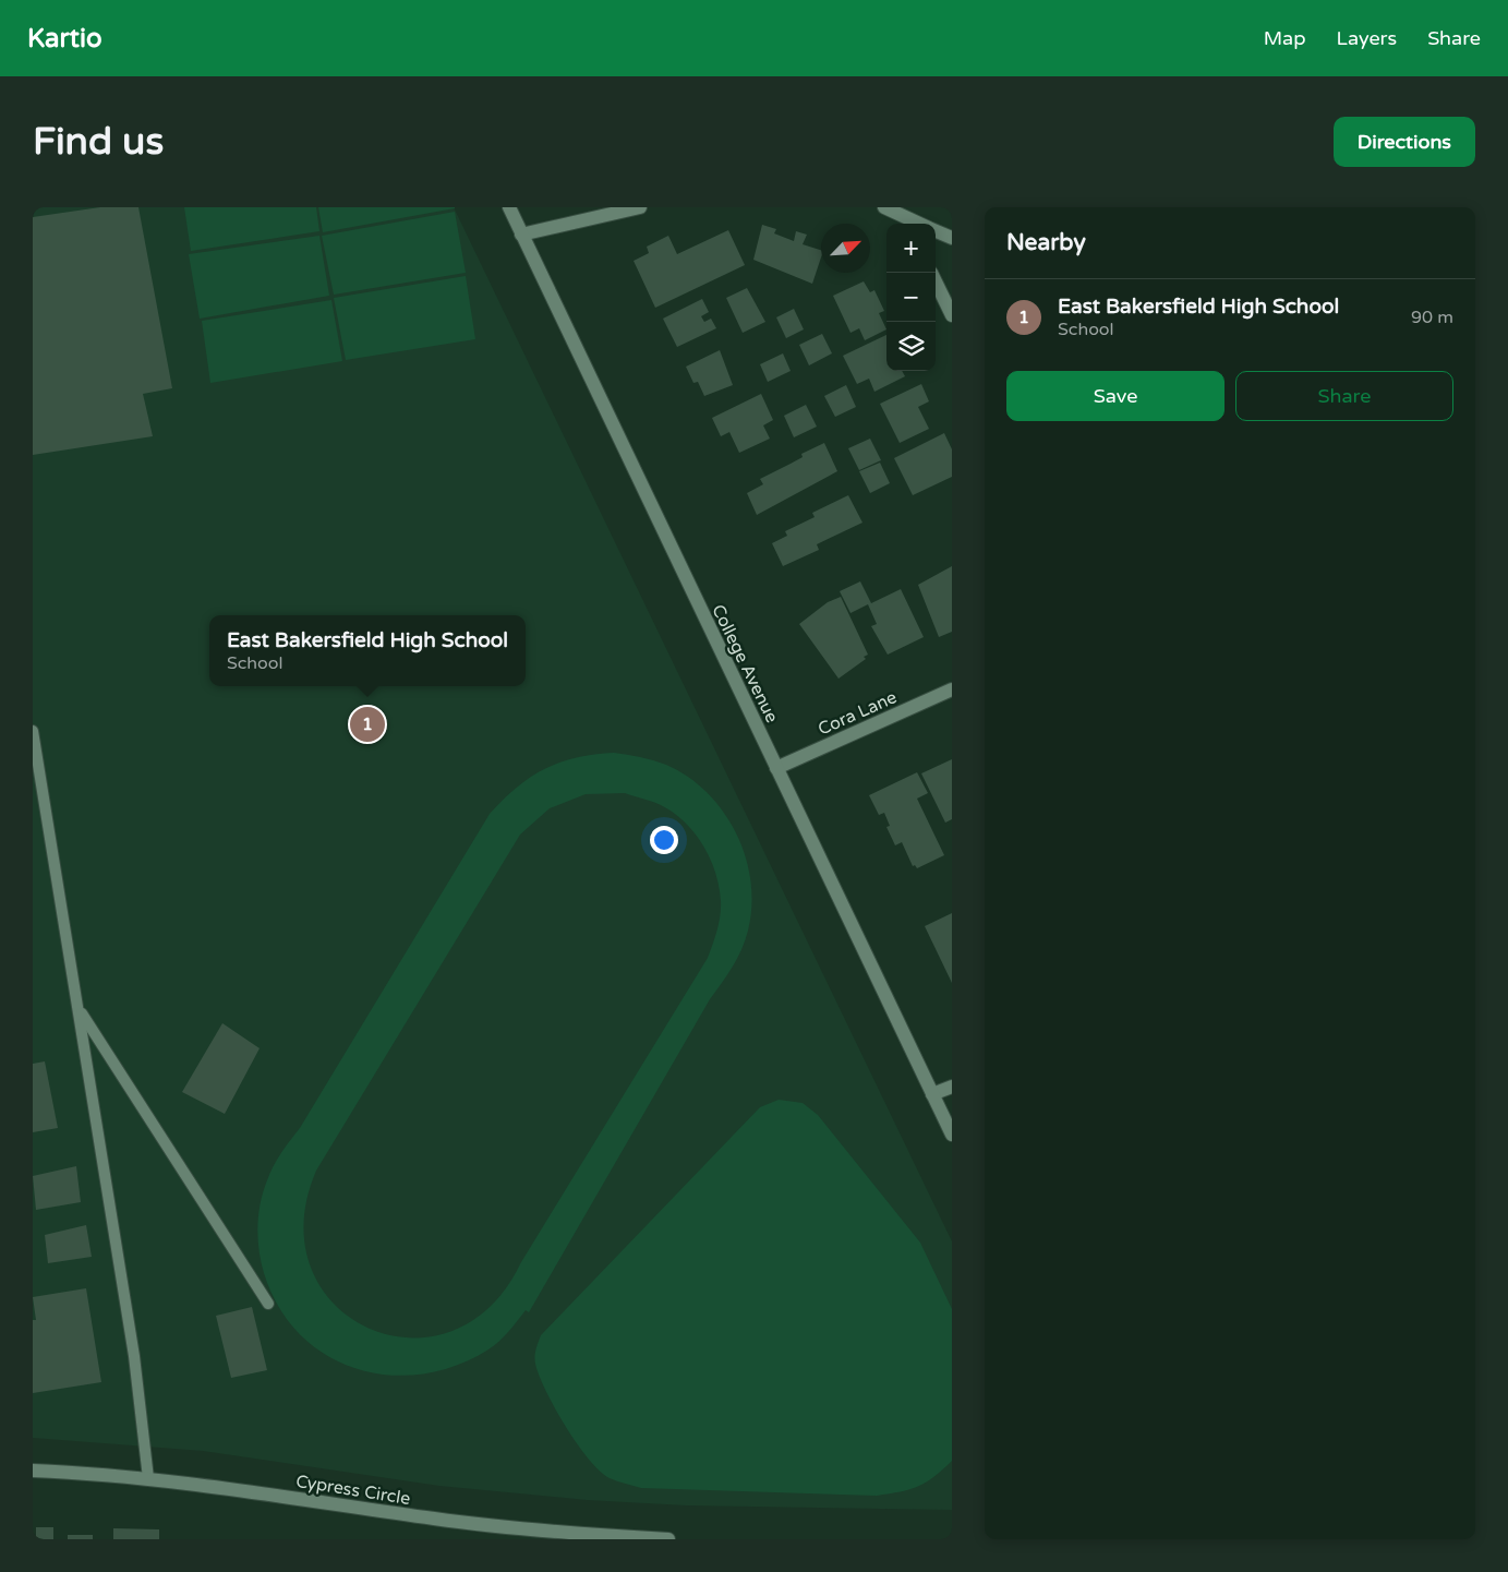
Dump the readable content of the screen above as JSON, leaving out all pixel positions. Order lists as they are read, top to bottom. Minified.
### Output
{"streets":{"street":["College Avenue","Cora Lane","Cypress Circle"]},"crossings":[["College Avenue","Cora Lane"]],"north":"top right","page":{"header":"Kartio","nav":["Map","Layers","Share"],"buttons":["Directions",["Save","Share"]],"title":"Find us","heading":"Nearby","map_buttons":["+","−"],"list":[{"mark":"1","name":"East Bakersfield High School","note":"School","value":"90 m"}],"popup":["East Bakersfield High School","School"],"pins":"1"}}
